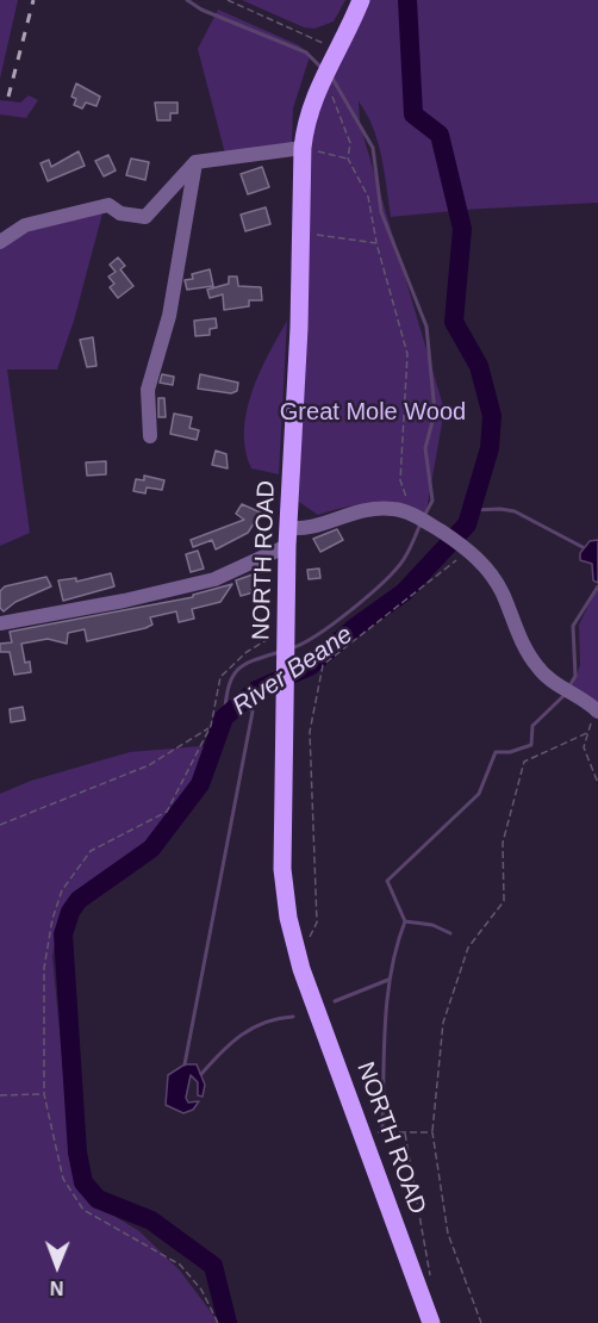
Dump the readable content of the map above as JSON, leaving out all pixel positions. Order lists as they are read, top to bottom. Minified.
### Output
{"streets":{"main road":["NORTH ROAD"]},"water":["River Beane"],"parks":["Great Mole Wood"],"north":"bottom"}
